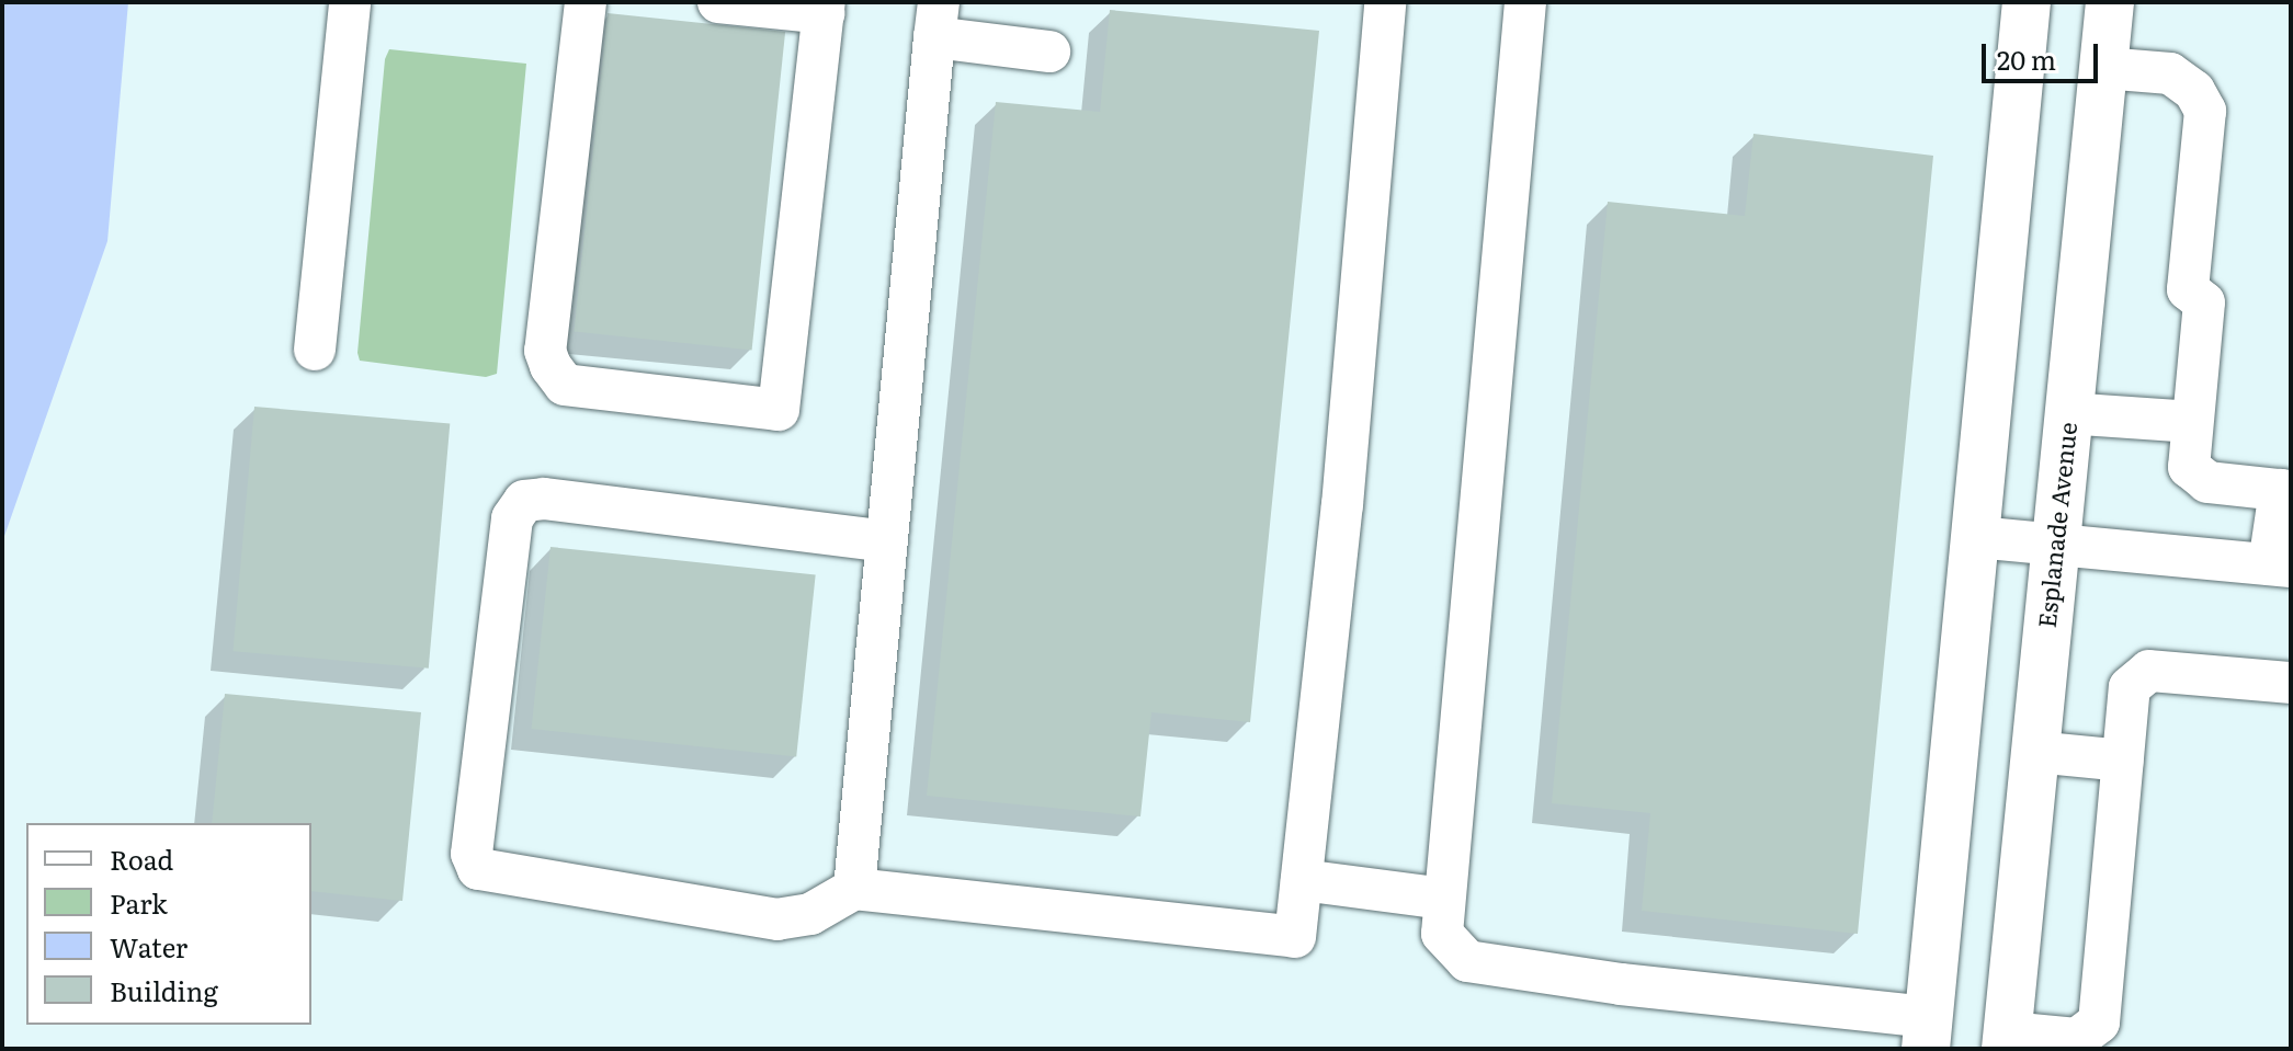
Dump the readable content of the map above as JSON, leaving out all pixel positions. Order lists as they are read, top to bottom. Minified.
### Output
{"streets":{"main road":["Esplanade Avenue"]},"legend":["Road","Park","Water","Building"],"scale_bar":"20 m"}
